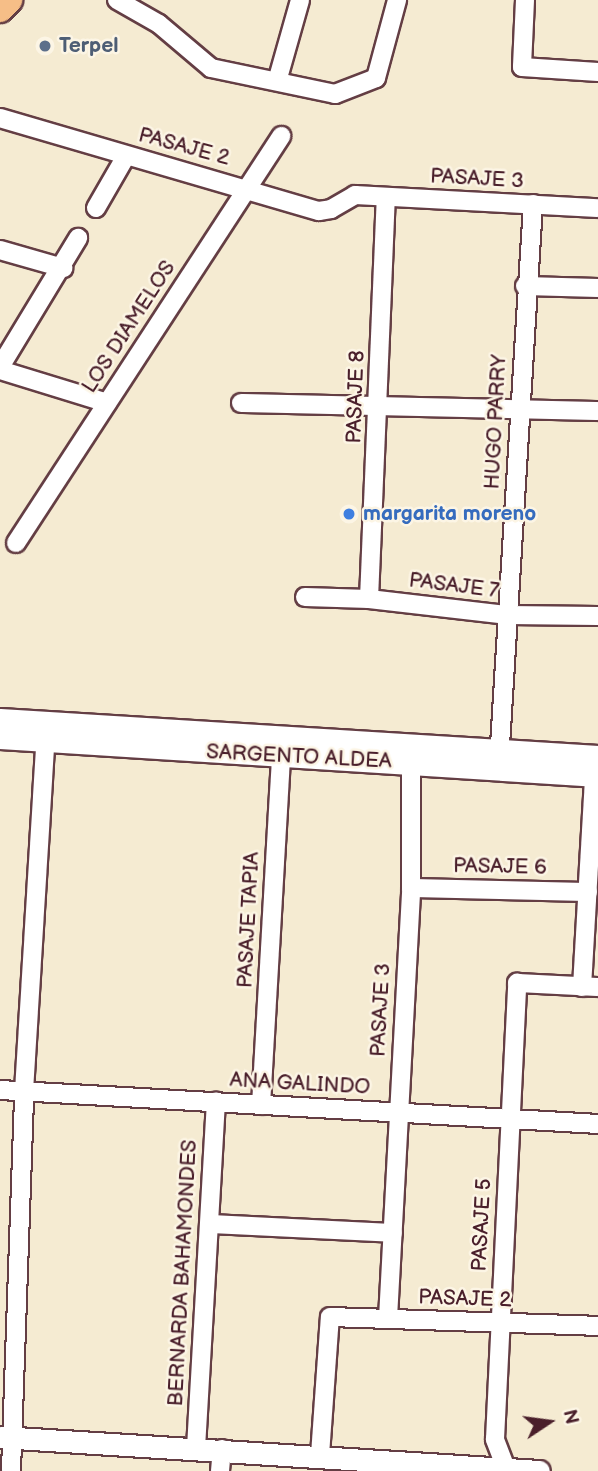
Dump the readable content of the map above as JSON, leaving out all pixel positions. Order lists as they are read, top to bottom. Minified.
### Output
{"streets":{"street":["PASAJE 2","PASAJE 3","LOS DIAMELOS","PASAJE 8","HUGO PARRY","PASAJE 7","SARGENTO ALDEA","PASAJE 6","PASAJE TAPIA","ANA GALINDO","PASAJE 5","BERNARDA BAHAMONDES"]},"crossings":[["PASAJE 2","PASAJE 3"],["PASAJE 2","LOS DIAMELOS"],["PASAJE 2","PASAJE 5"],["PASAJE 3","PASAJE 8"],["PASAJE 3","HUGO PARRY"],["PASAJE 3","SARGENTO ALDEA"],["PASAJE 3","PASAJE 6"],["PASAJE 3","ANA GALINDO"],["PASAJE 8","PASAJE 7"],["HUGO PARRY","PASAJE 7"],["HUGO PARRY","SARGENTO ALDEA"],["SARGENTO ALDEA","PASAJE TAPIA"],["PASAJE TAPIA","ANA GALINDO"],["ANA GALINDO","PASAJE 5"],["ANA GALINDO","BERNARDA BAHAMONDES"]],"places":["Terpel","margarita moreno"],"north":"right"}
